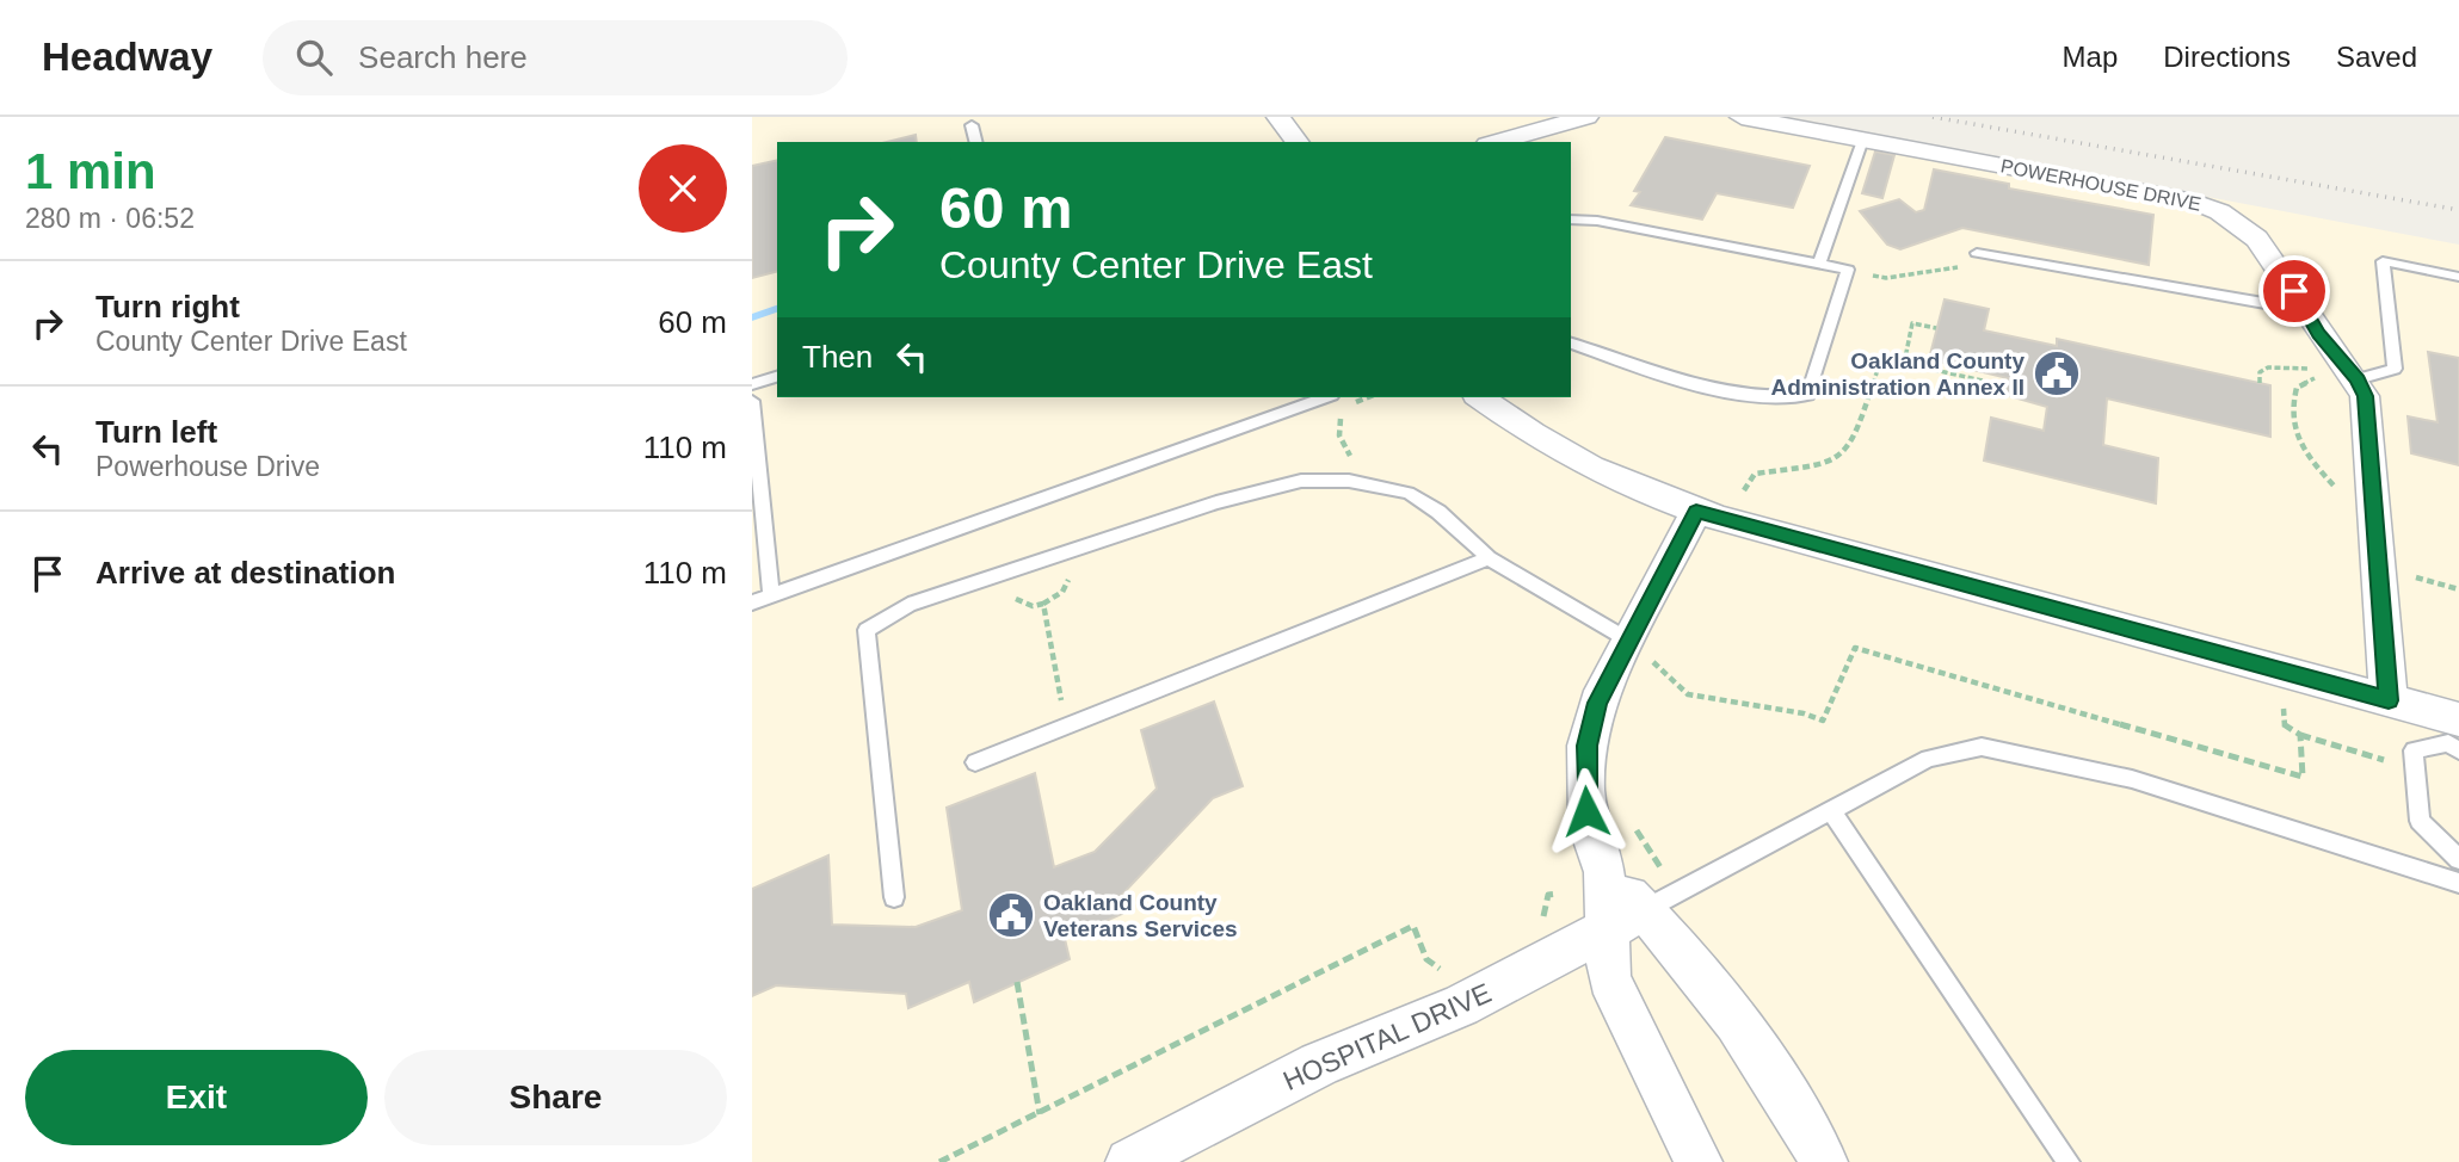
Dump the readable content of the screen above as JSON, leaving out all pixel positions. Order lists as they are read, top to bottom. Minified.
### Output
{"streets":{"street":["POWERHOUSE DRIVE","HOSPITAL DRIVE"]},"places":{"public building":["Oakland County Administration Annex II","Oakland County Veterans Services"]},"page":{"header":"Headway","search":"Search here","nav":["Map","Directions","Saved"],"heading":["1 min","280 m · 06:52"],"turn":["60 m","County Center Drive East"],"list":[{"name":"Turn right","note":"County Center Drive East","value":"60 m"},{"name":"Turn left","note":"Powerhouse Drive","value":"110 m"},{"name":"Arrive at destination","value":"110 m"}],"then":"Then","buttons":["Exit","Share"]}}
